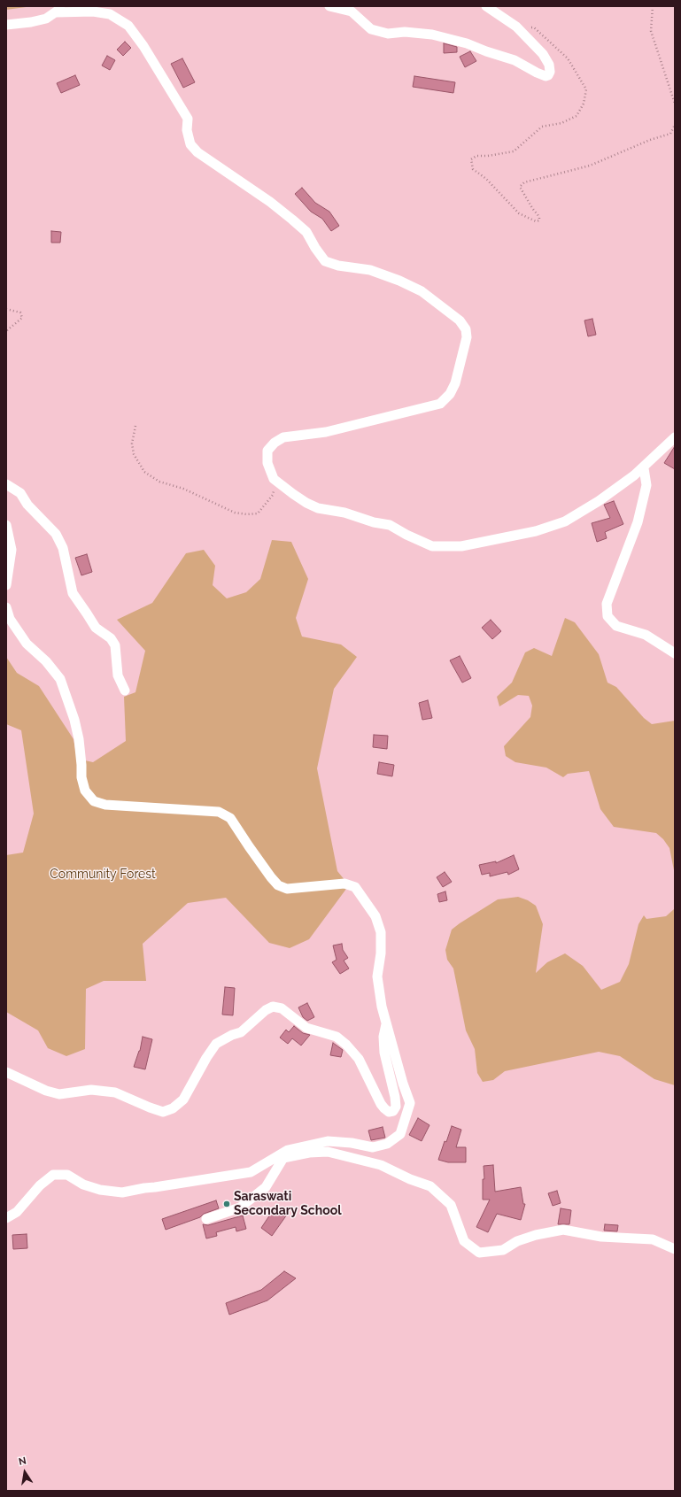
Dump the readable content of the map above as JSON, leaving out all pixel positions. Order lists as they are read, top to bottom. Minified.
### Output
{"parks":["Community Forest"],"places":["Saraswati Secondary School"],"north":"top"}
